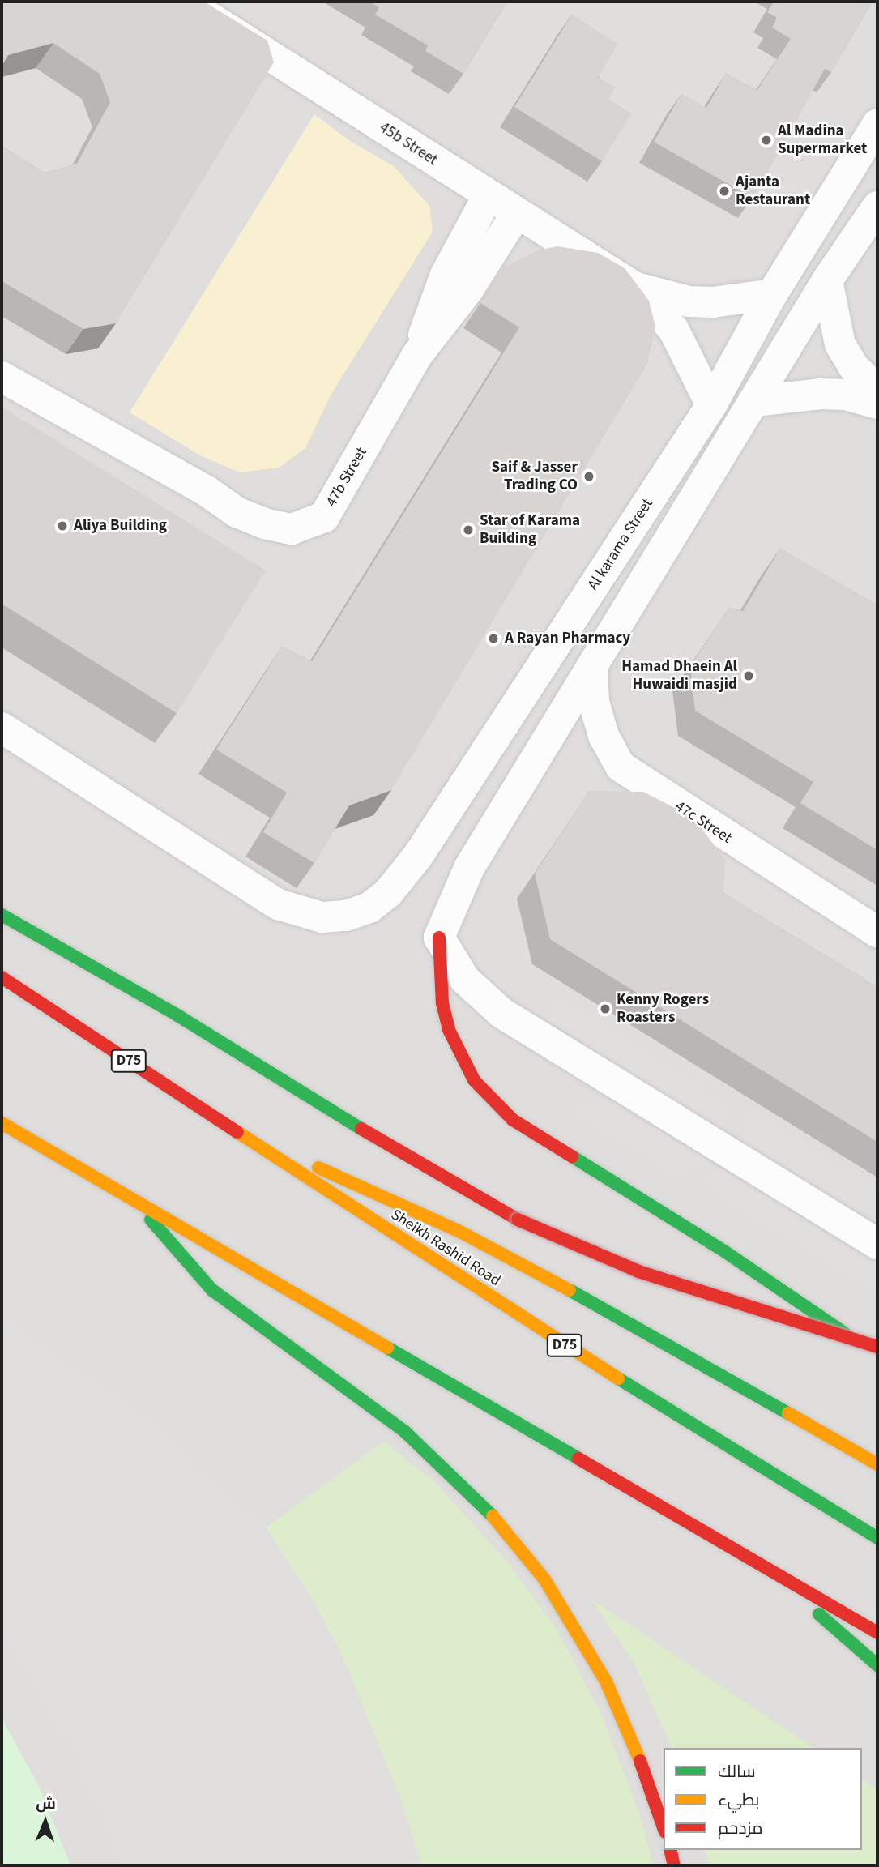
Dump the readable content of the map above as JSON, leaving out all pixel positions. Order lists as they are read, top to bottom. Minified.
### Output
{"streets":{"highway":["D75","Sheikh Rashid Road"],"street":["45b Street","47b Street","Al karama Street","47c Street"]},"crossings":[["45b Street","47b Street"],["45b Street","Al karama Street"]],"places":["Al Madina Supermarket","Ajanta Restaurant","Saif & Jasser Trading CO","Aliya Building","Star of Karama Building","A Rayan Pharmacy","Hamad Dhaein Al Huwaidi masjid","Kenny Rogers Roasters"],"legend":["سالك","بطيء","مزدحم"],"north":"top"}
